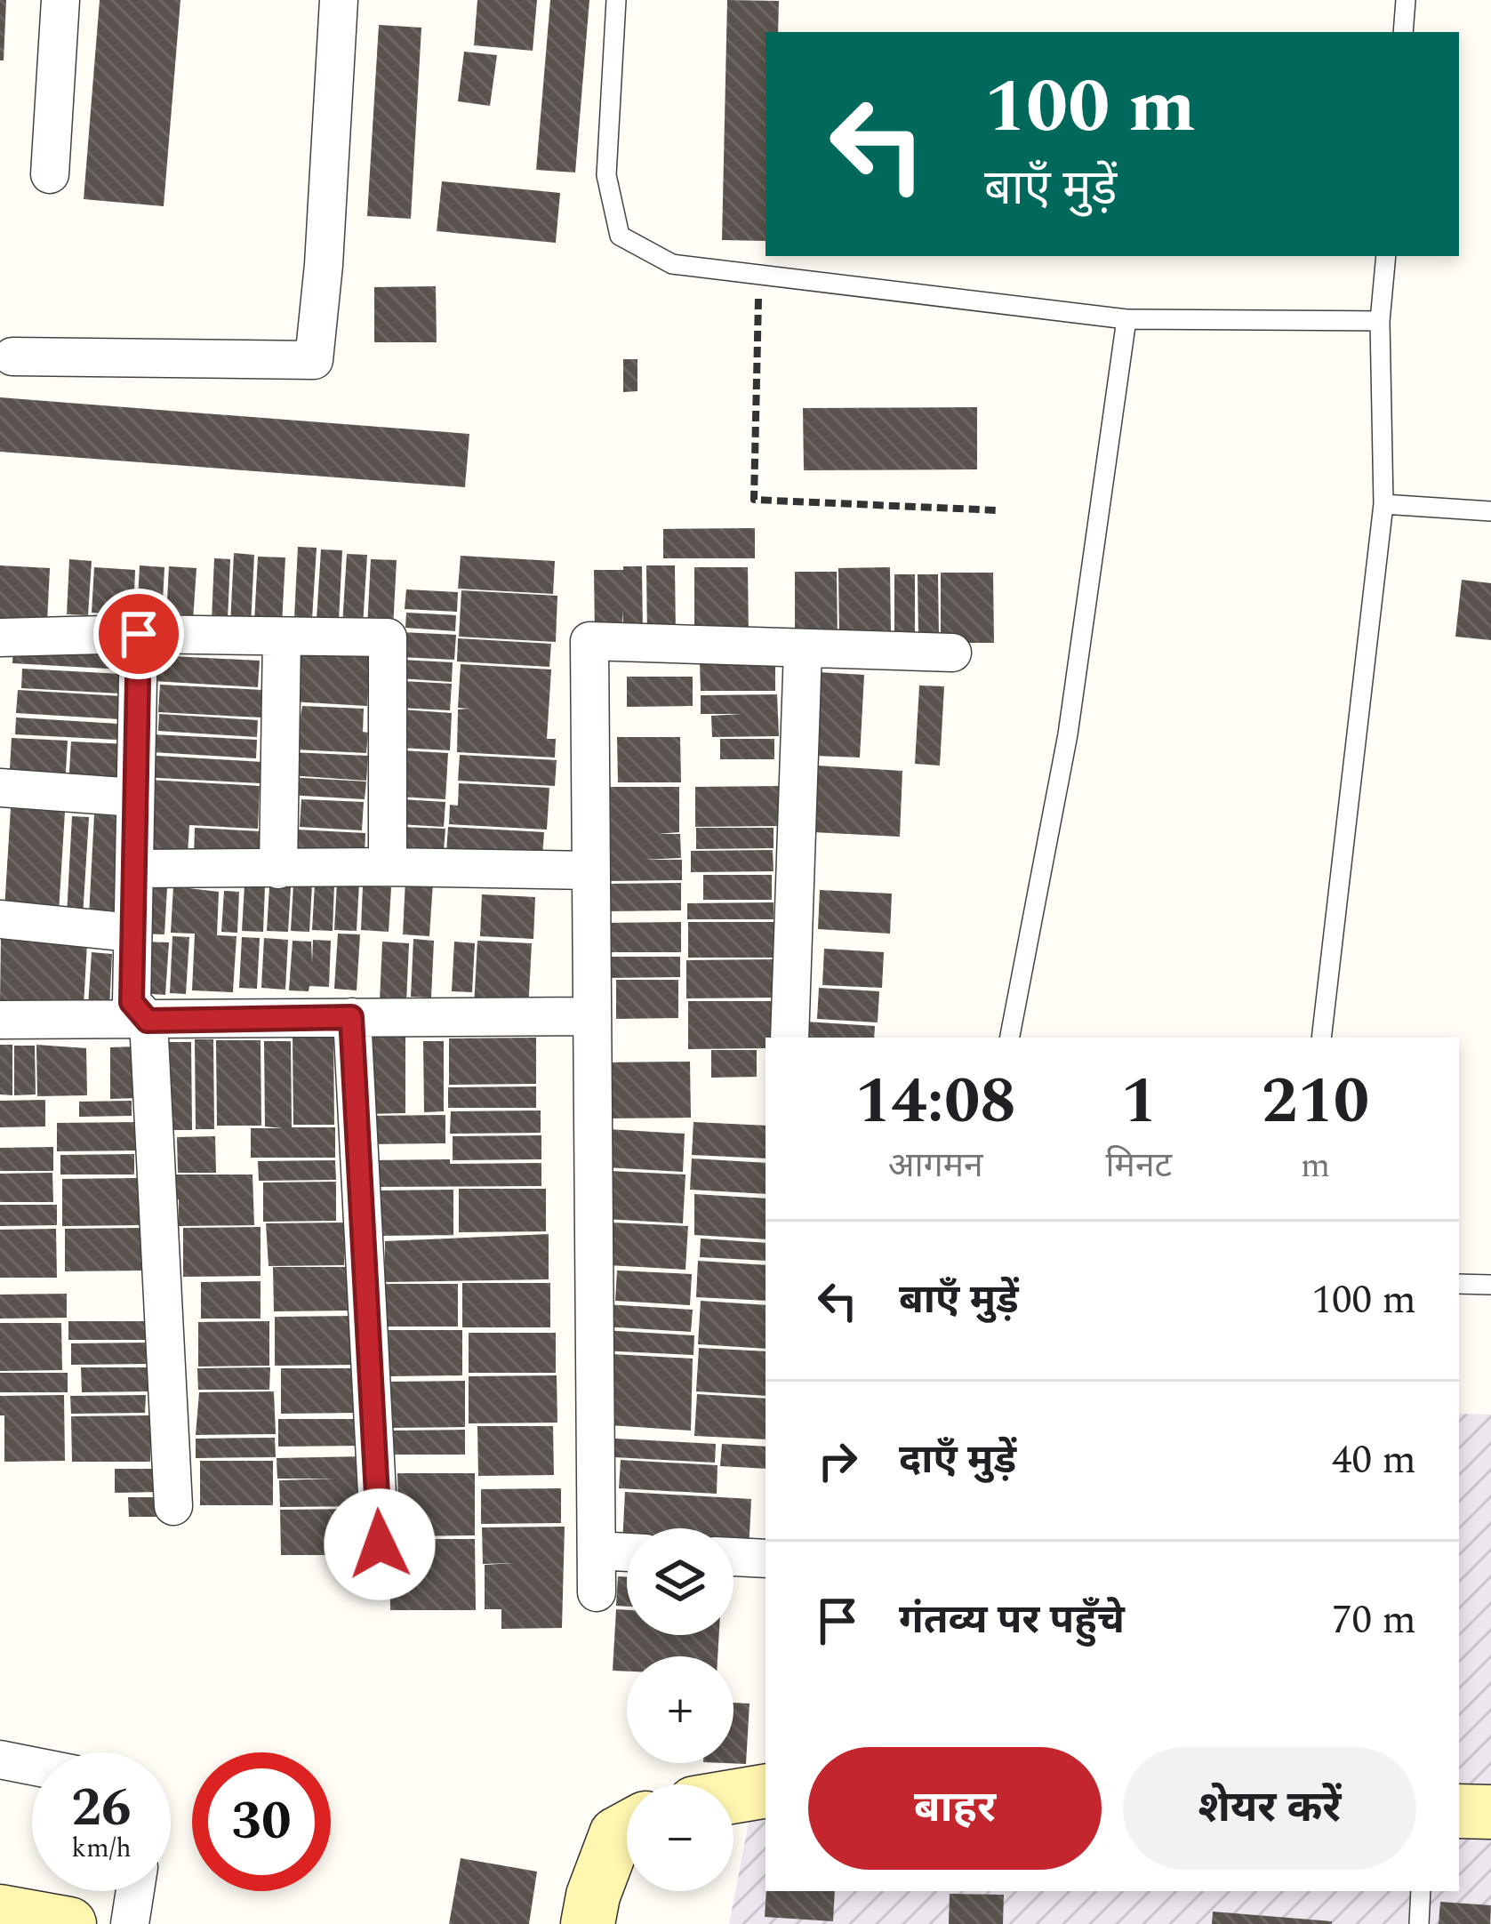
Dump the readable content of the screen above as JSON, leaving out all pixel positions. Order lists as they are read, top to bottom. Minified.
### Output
{"page":{"turn":["100 m","बाएँ मुड़ें"],"eta":["14:08","आगमन","1","मिनट","210","m"],"list":[{"name":"बाएँ मुड़ें","value":"100 m"},{"name":"दाएँ मुड़ें","value":"40 m"},{"name":"गंतव्य पर पहुँचे","value":"70 m"}],"map_buttons":["+","−"],"buttons":["बाहर","शेयर करें"],"speed":"26 km/h","limit":"30"}}
